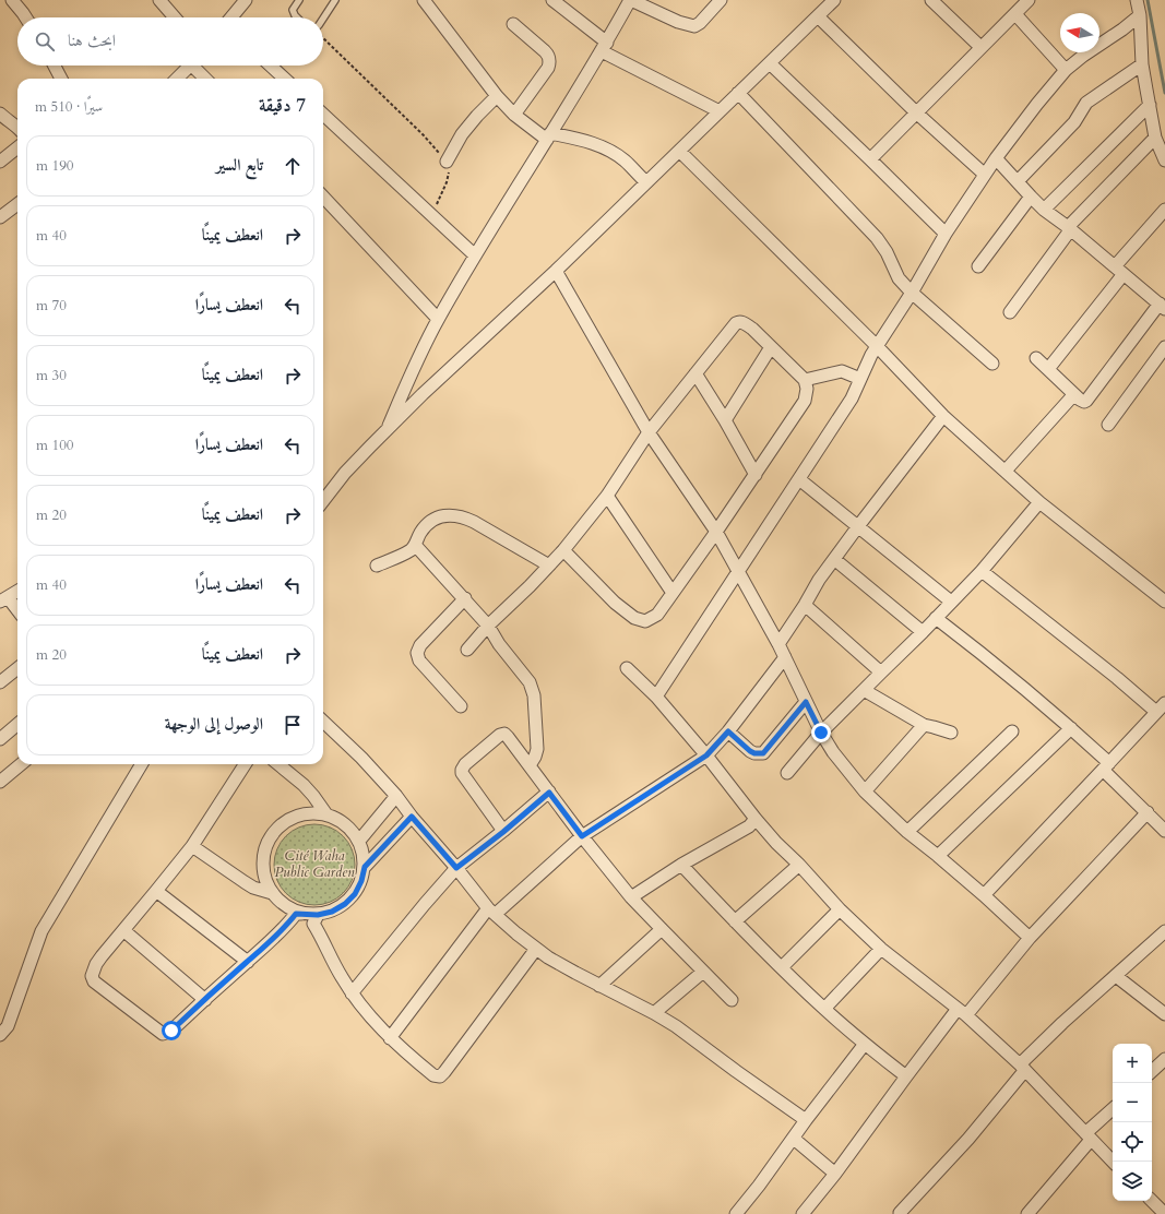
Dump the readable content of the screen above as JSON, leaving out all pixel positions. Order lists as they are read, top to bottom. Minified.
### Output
{"parks":["Cité Waha Public Garden"],"north":"left","page":{"search":"ابحث هنا","heading":["7 دقيقة","سيرًا · 510 m"],"list":[["تابع السير","190 m"],["انعطف يمينًا","40 m"],["انعطف يسارًا","70 m"],["انعطف يمينًا","30 m"],["انعطف يسارًا","100 m"],["انعطف يمينًا","20 m"],["انعطف يسارًا","40 m"],["انعطف يمينًا","20 m"],"الوصول إلى الوجهة"],"map_buttons":["+","−"]}}
